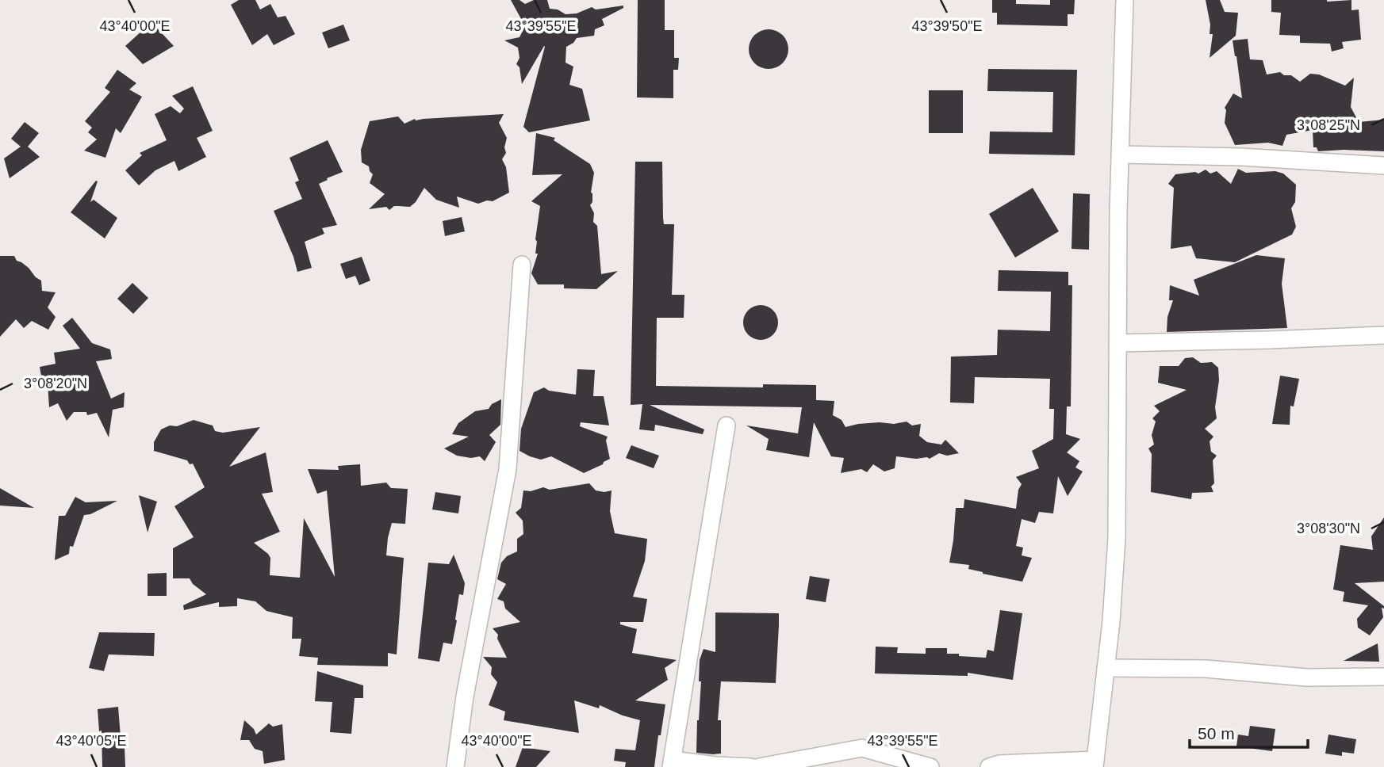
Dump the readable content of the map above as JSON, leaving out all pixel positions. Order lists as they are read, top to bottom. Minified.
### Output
{"scale_bar":"50 m","coordinates":["43°40'00\"E","43°39'55\"E","43°39'50\"E","3°08'25\"N","3°08'20\"N","3°08'30\"N","43°40'05\"E"]}
